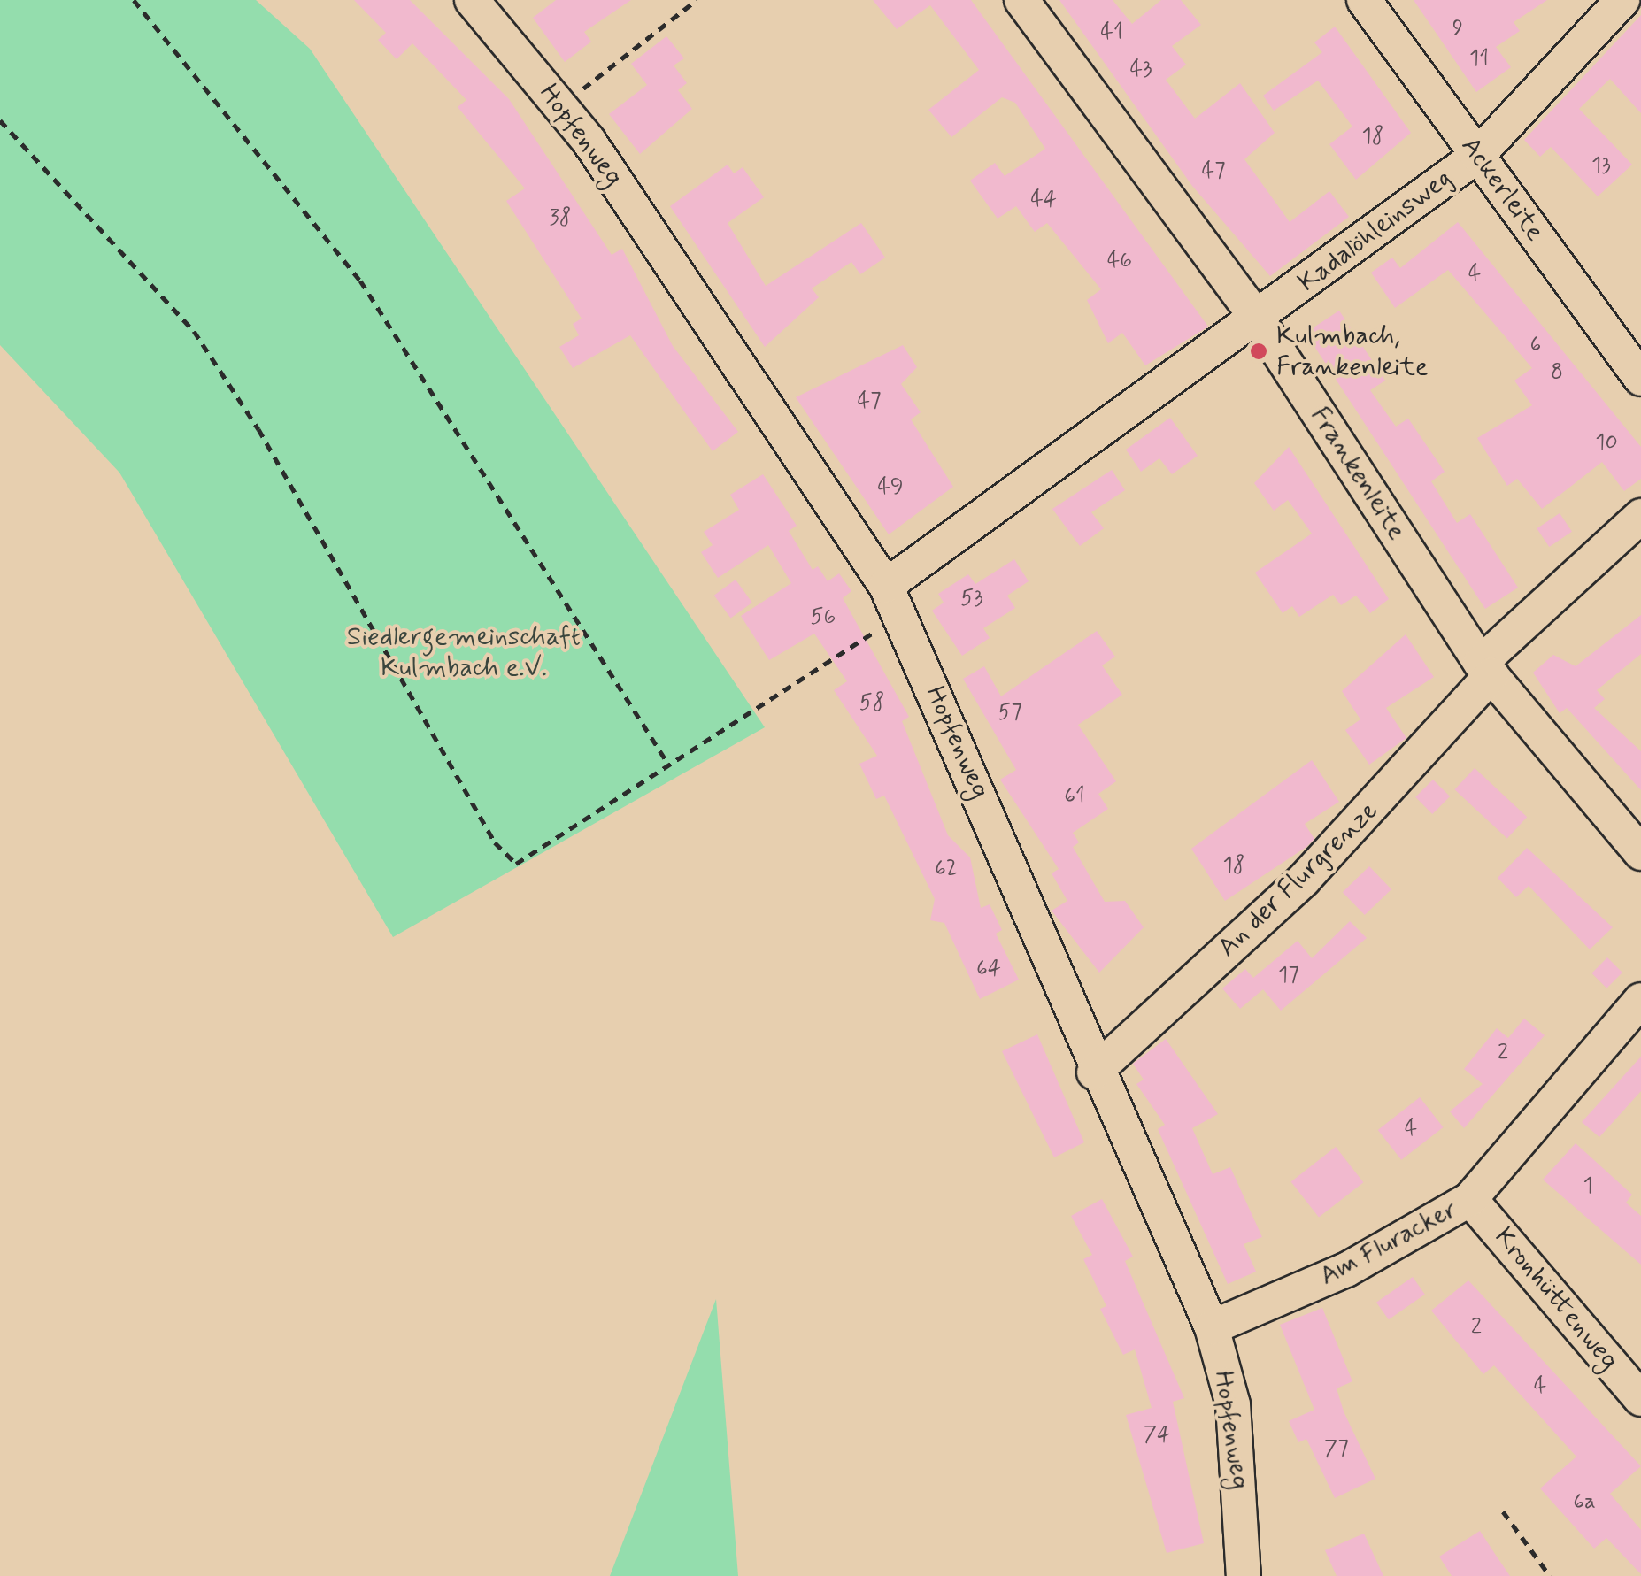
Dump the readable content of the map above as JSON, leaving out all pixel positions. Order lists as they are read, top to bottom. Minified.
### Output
{"streets":{"street":["Hopfenweg","Ackerleite","Kadalöhleinsweg","Frankenleite","An der Flurgrenze","Am Fluracker","Kronhüttenweg"]},"crossings":[["Hopfenweg","Kadalöhleinsweg"],["Hopfenweg","An der Flurgrenze"],["Hopfenweg","Am Fluracker"],["Ackerleite","Kadalöhleinsweg"],["Kadalöhleinsweg","Frankenleite"],["Frankenleite","An der Flurgrenze"],["Am Fluracker","Kronhüttenweg"]],"parks":["Siedlergemeinschaft Kulmbach e.V."],"places":["Kulmbach, Frankenleite"],"house_numbers":["9","41","11","43","18","13","47","44","38","46","4","6","8","47","10","49","53","56","58","57","61","18","62","64","17","2","4","1","2","4","74","77","6a"]}
